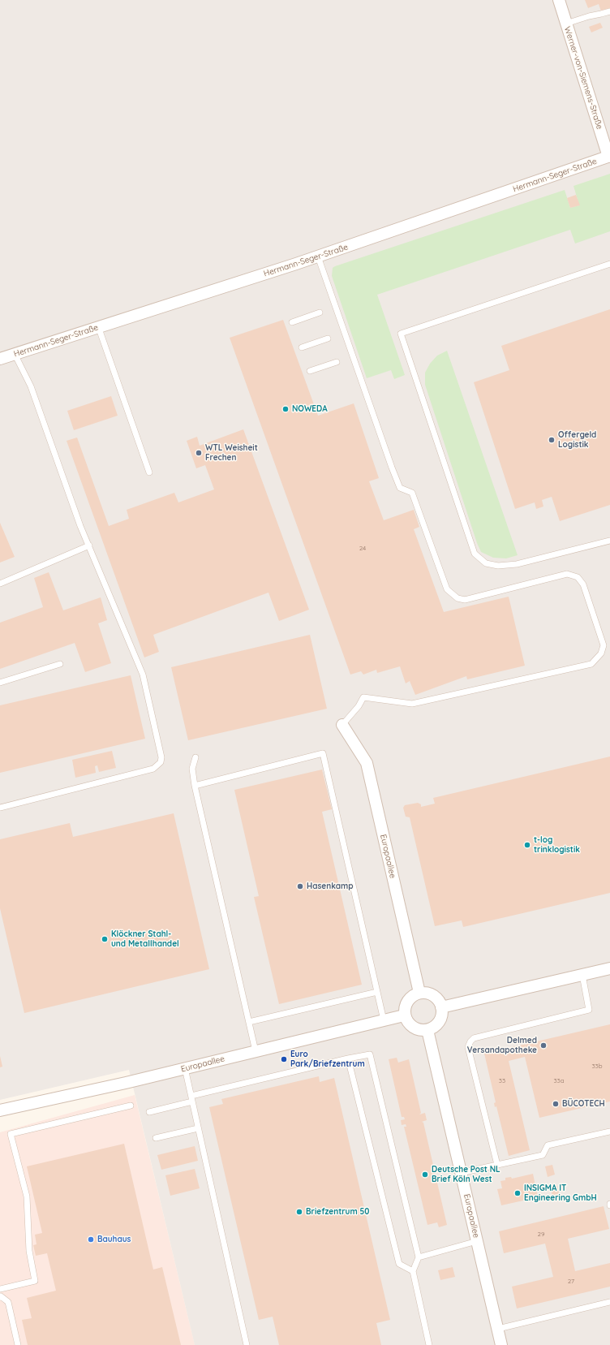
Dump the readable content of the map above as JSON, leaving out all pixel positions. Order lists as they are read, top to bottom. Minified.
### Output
{"streets":{"street":["Werner-von-Siemens-Straße","Hermann-Seger-Straße","Europaallee"]},"crossings":[["Werner-von-Siemens-Straße","Hermann-Seger-Straße"]],"places":["NOWEDA","Offergeld Logistik","WTL Weisheit Frechen","t-log trinklogistik","Hasenkamp","Klöckner Stahl- und Metallhandel","Delmed Versandapotheke","Euro Park/Briefzentrum","BÜCOTECH","Deutsche Post NL Brief Köln West","INSIGMA IT Engineering GmbH","Briefzentrum 50","Bauhaus"],"house_numbers":["24","33b","33","33a","29","27"]}
